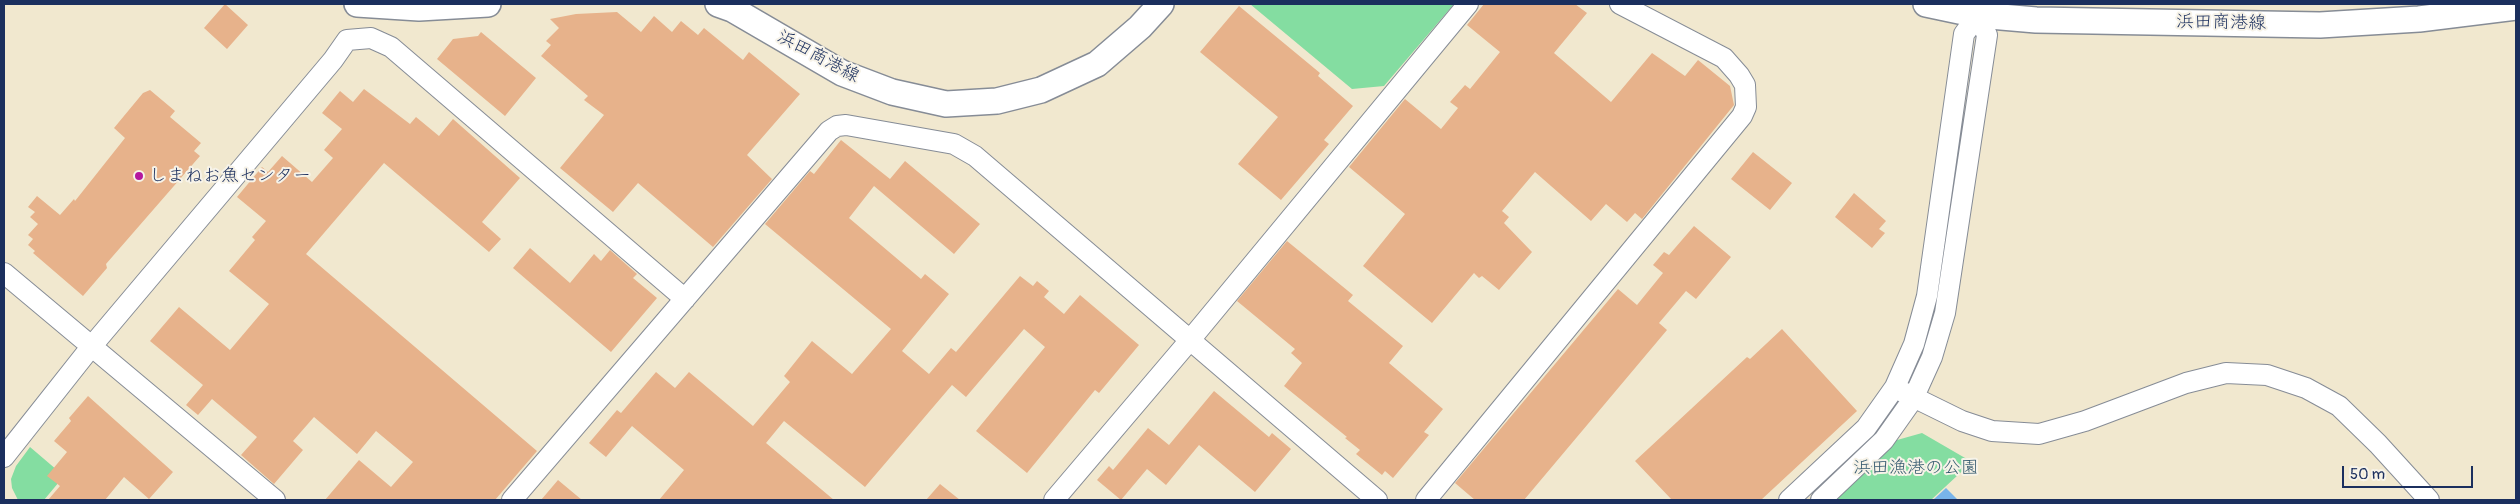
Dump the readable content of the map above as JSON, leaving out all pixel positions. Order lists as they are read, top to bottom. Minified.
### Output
{"streets":{"main road":["浜田商港線"]},"parks":["浜田漁港の公園"],"places":["しまねお魚センター"],"scale_bar":"50 m"}
